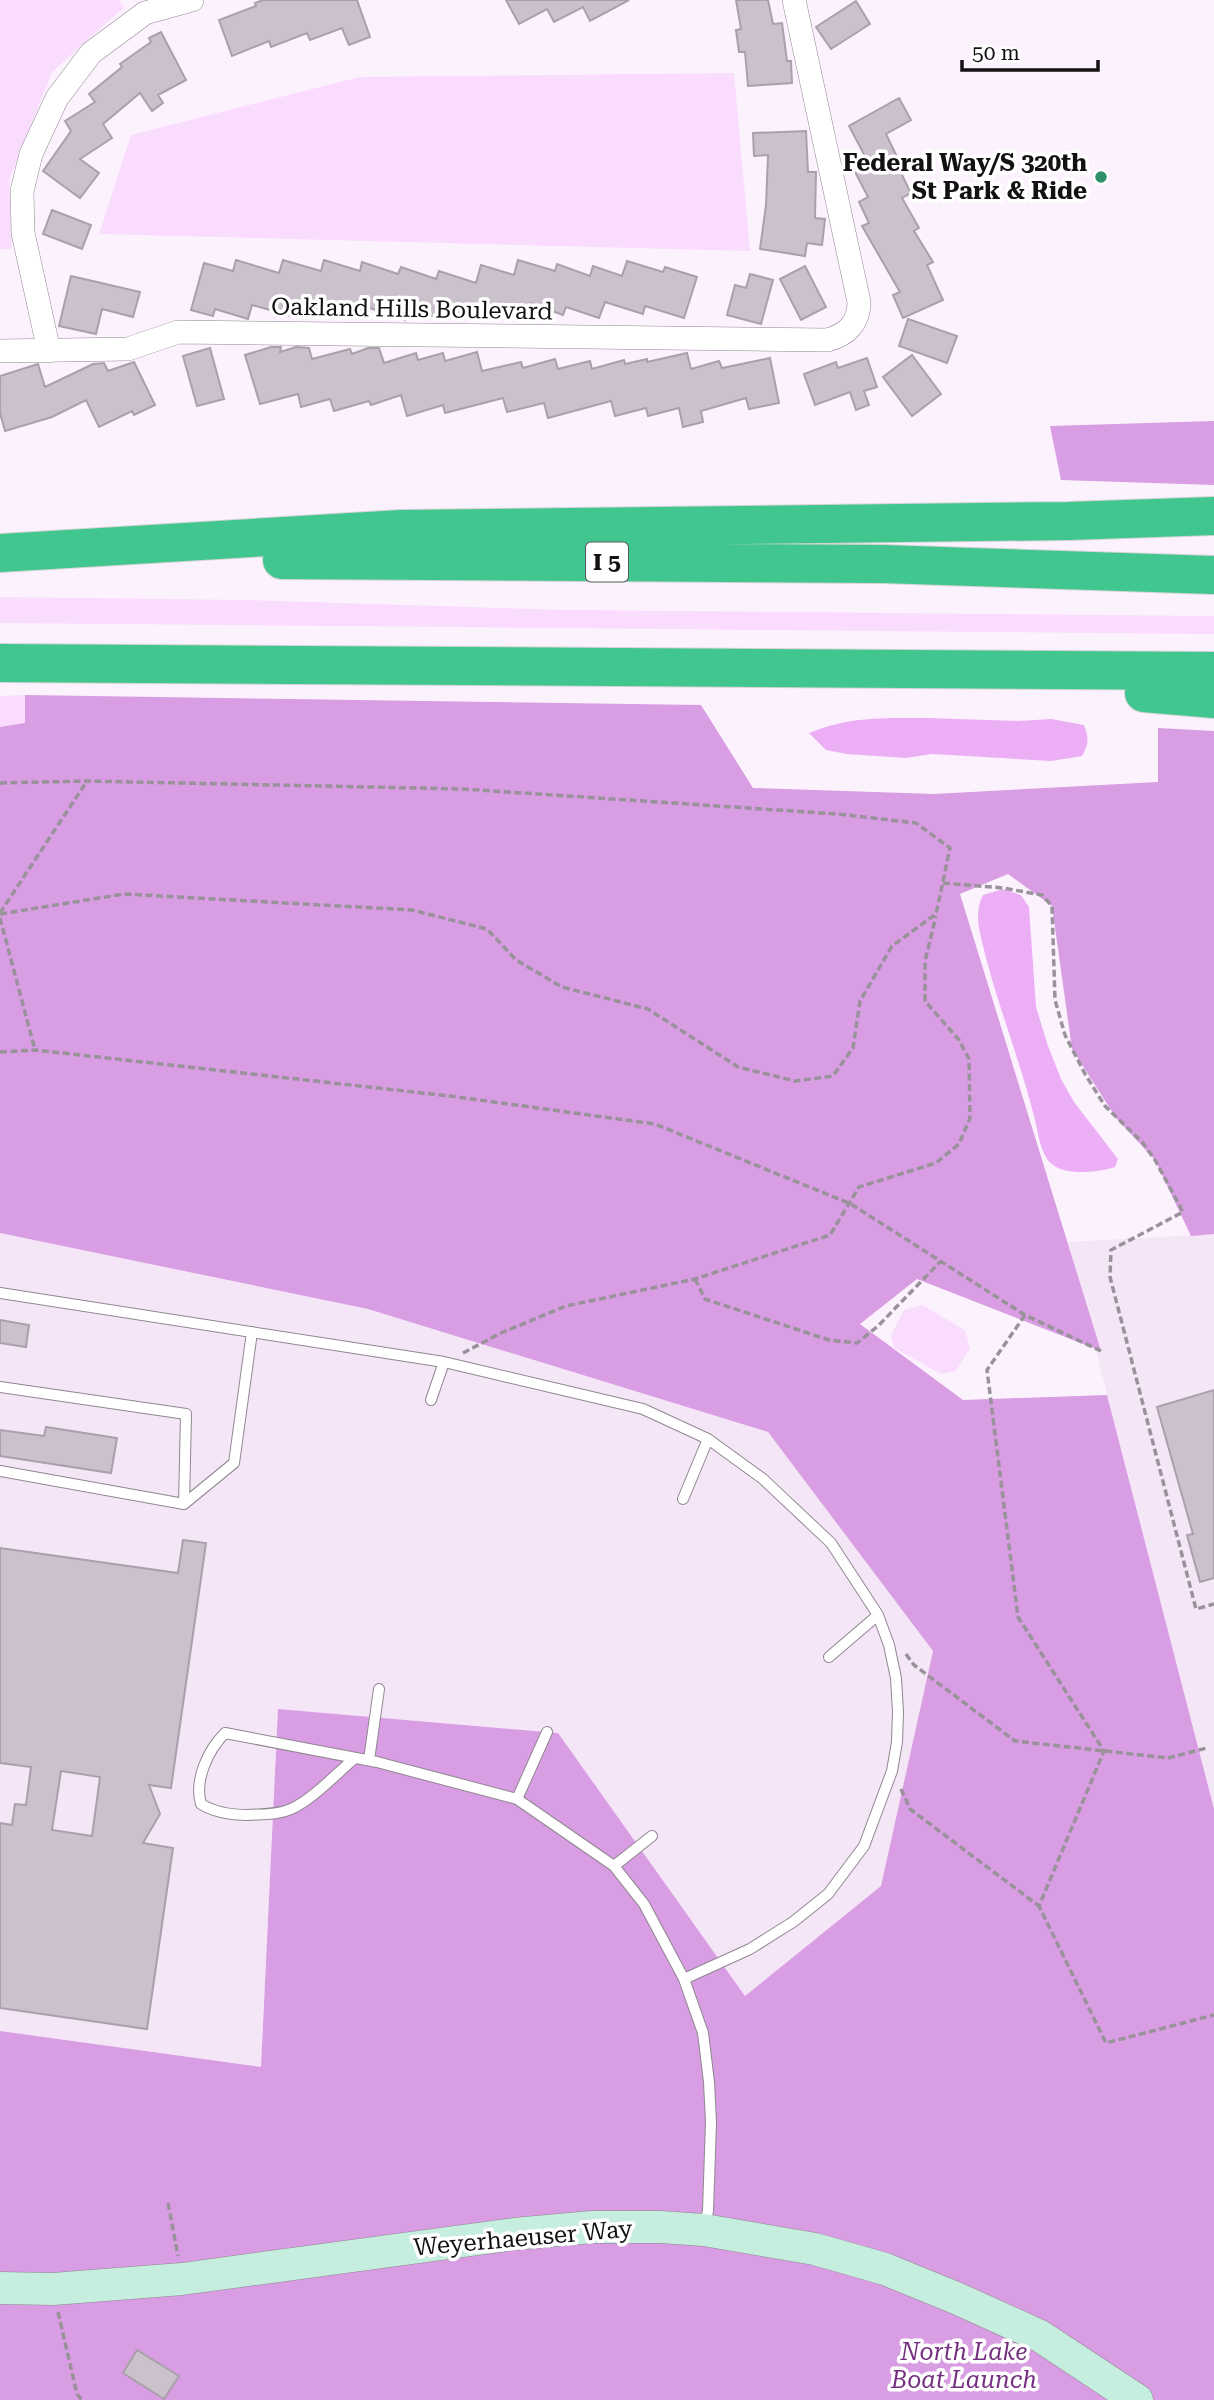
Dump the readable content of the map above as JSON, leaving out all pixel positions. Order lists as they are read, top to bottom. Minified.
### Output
{"streets":{"highway":["I 5"],"street":["Oakland Hills Boulevard","Weyerhaeuser Way"]},"parks":["North Lake Boat Launch"],"places":["Federal Way/S 320th St Park & Ride"],"scale_bar":"50 m"}
